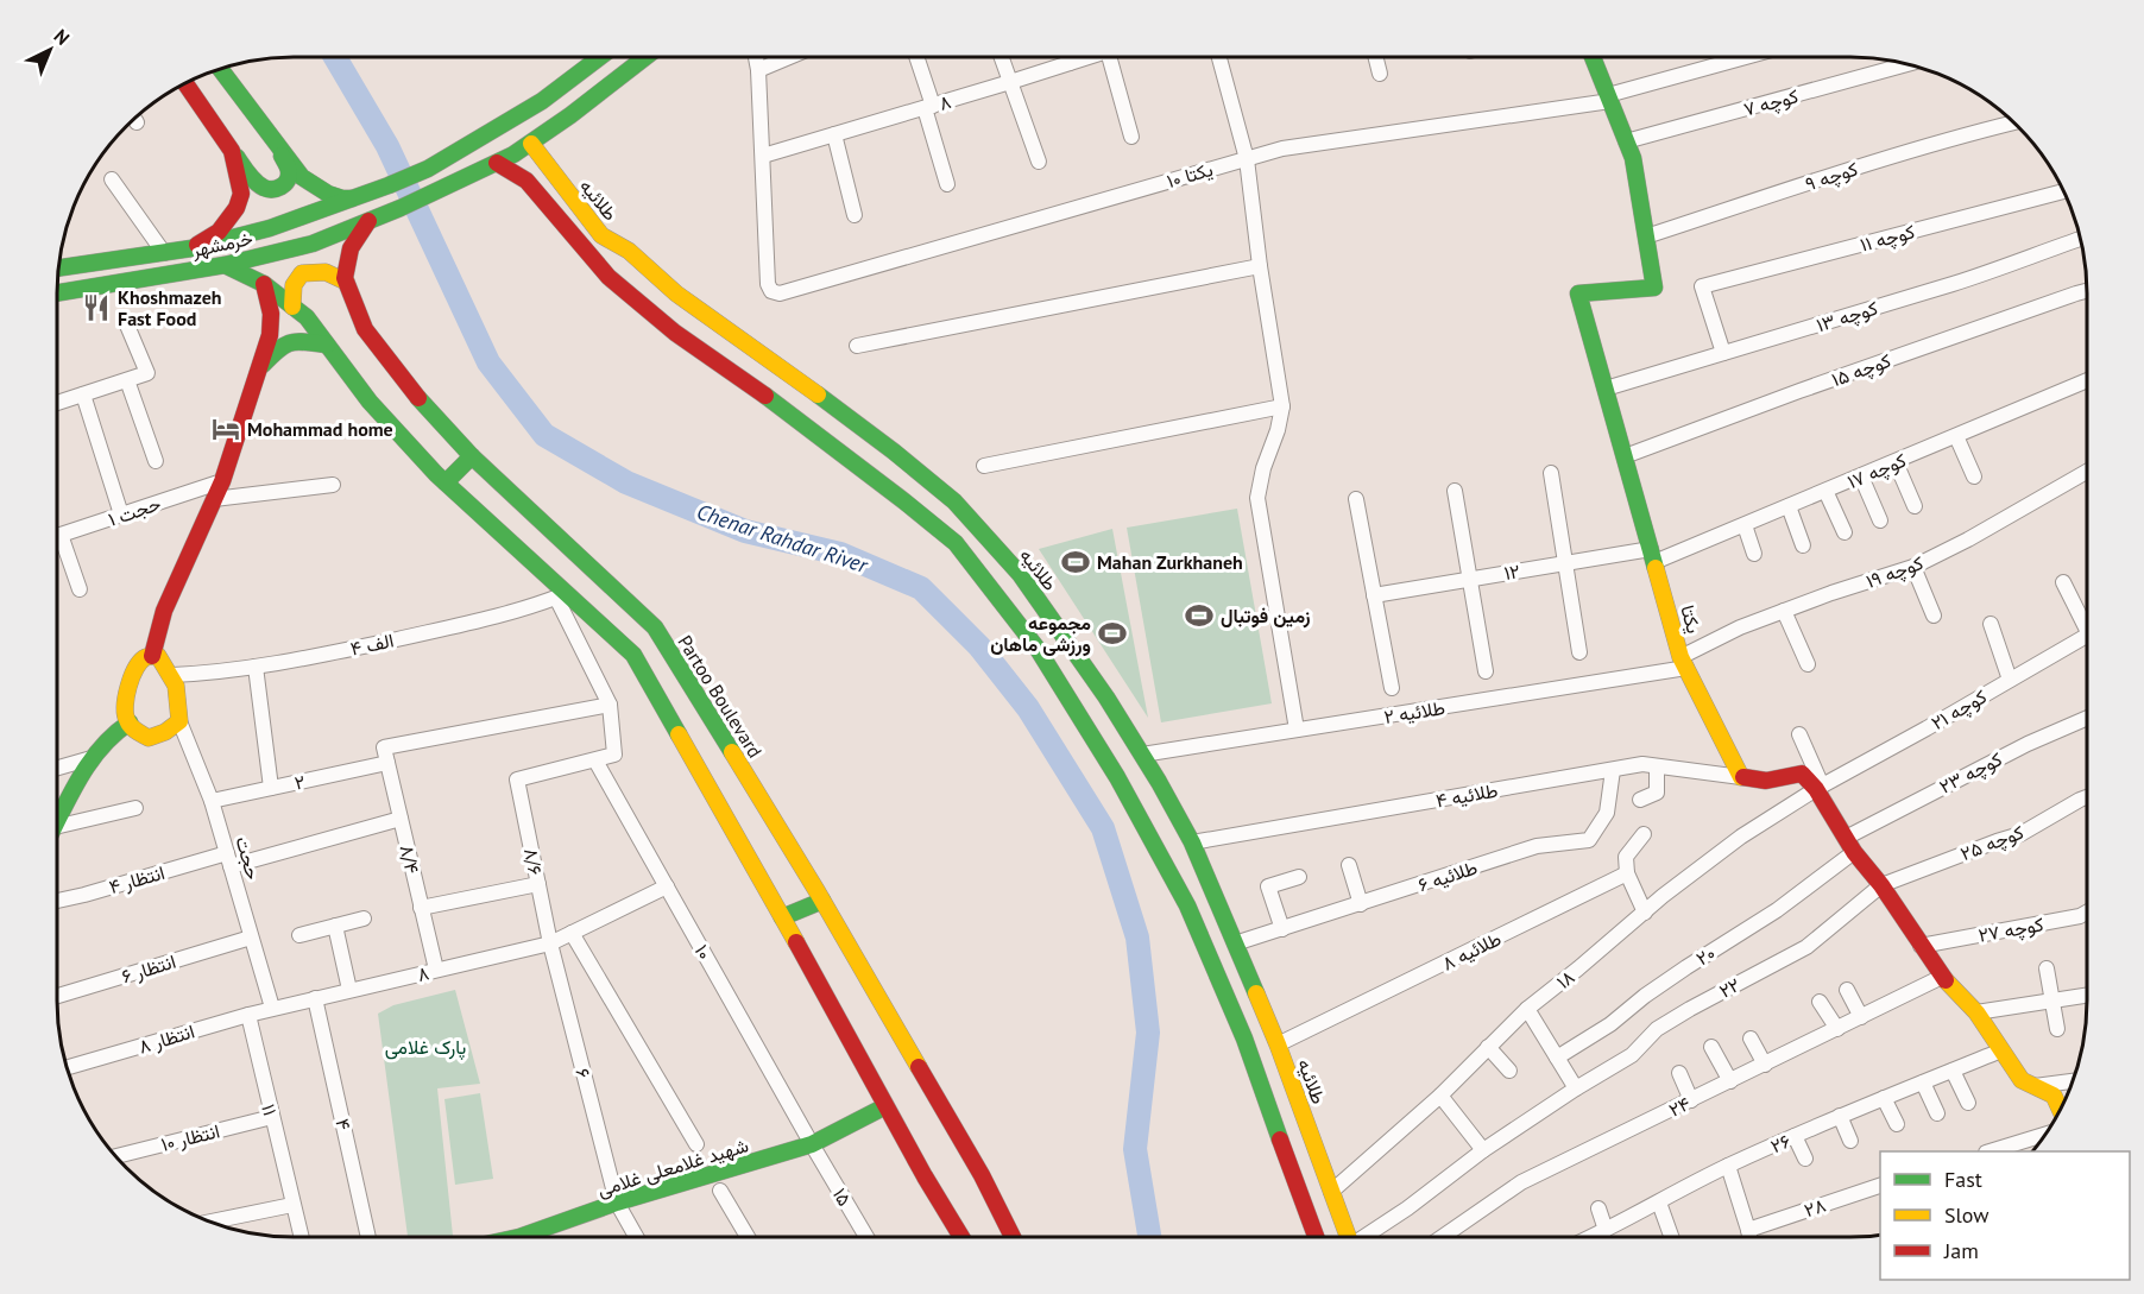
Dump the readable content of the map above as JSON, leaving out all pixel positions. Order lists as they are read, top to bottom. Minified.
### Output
{"streets":{"main road":["طلائیه","خرمشهر","یکتا","Partoo Boulevard","شهید غلامعلی غلامی"],"street":["۸","کوچه ۷","۱۰ یکتا","کوچه ۹","کوچه ۱۱","کوچه ۱۳","کوچه ۱۵","کوچه ۱۷","حجت ۱","۱۲","کوچه ۱۹","۴ الف","کوچه ۲۱","طلائیه ۲","کوچه ۲۳","۲","طلائیه ۴","کوچه ۲۵","حجت","۸/۴","۸/۶","طلائیه ۶","انتظار ۴","کوچه ۲۷","طلائیه ۸","۱۰","۲۰","انتظار ۶","۱۸","۲۲","انتظار ۸","۶","۲۴","۱۱","۴","انتظار ۱۰","۲۶","۱۵","۲۸"]},"crossings":[["۸","۱۰ یکتا"],["۸","حجت"],["۸","۸/۴"],["۸","۸/۶"],["۸","۱۰"],["۸","انتظار ۸"],["۸","۶"],["۸","۴"],["کوچه ۷","یکتا"],["۱۰ یکتا","یکتا"],["کوچه ۹","یکتا"],["طلائیه","خرمشهر"],["طلائیه","طلائیه ۲"],["طلائیه","طلائیه ۴"],["طلائیه","طلائیه ۶"],["طلائیه","طلائیه ۸"],["طلائیه","۱۸"],["کوچه ۱۱","کوچه ۱۳"],["کوچه ۱۳","یکتا"],["کوچه ۱۵","یکتا"],["کوچه ۱۷","۱۲"],["کوچه ۱۷","یکتا"],["۱۲","یکتا"],["کوچه ۱۹","یکتا"],["کوچه ۱۹","طلائیه ۲"],["یکتا","طلائیه ۲"],["یکتا","طلائیه ۴"],["۴ الف","حجت"],["کوچه ۲۱","۱۸"],["۲","حجت"],["۲","۸/۴"],["طلائیه ۴","طلائیه ۶"],["کوچه ۲۵","۲۲"],["حجت","انتظار ۴"],["حجت","انتظار ۶"],["حجت","انتظار ۸"],["۸/۶","۱۰"],["۸/۶","۶"],["۱۰","شهید غلامعلی غلامی"],["۱۰","۱۵"],["انتظار ۸","۱۱"],["۶","شهید غلامعلی غلامی"],["۱۱","انتظار ۱۰"],["شهید غلامعلی غلامی","۱۵"]],"water":["Chenar Rahdar River"],"parks":["پارک غلامی"],"places":{"restaurant":["Khoshmazeh Fast Food"],"hotel":["Mohammad home"],"sports":["Mahan Zurkhaneh","زمین فوتبال","مجموعه ورزشی ماهان"]},"legend":["Fast","Slow","Jam"],"north":"top right"}
